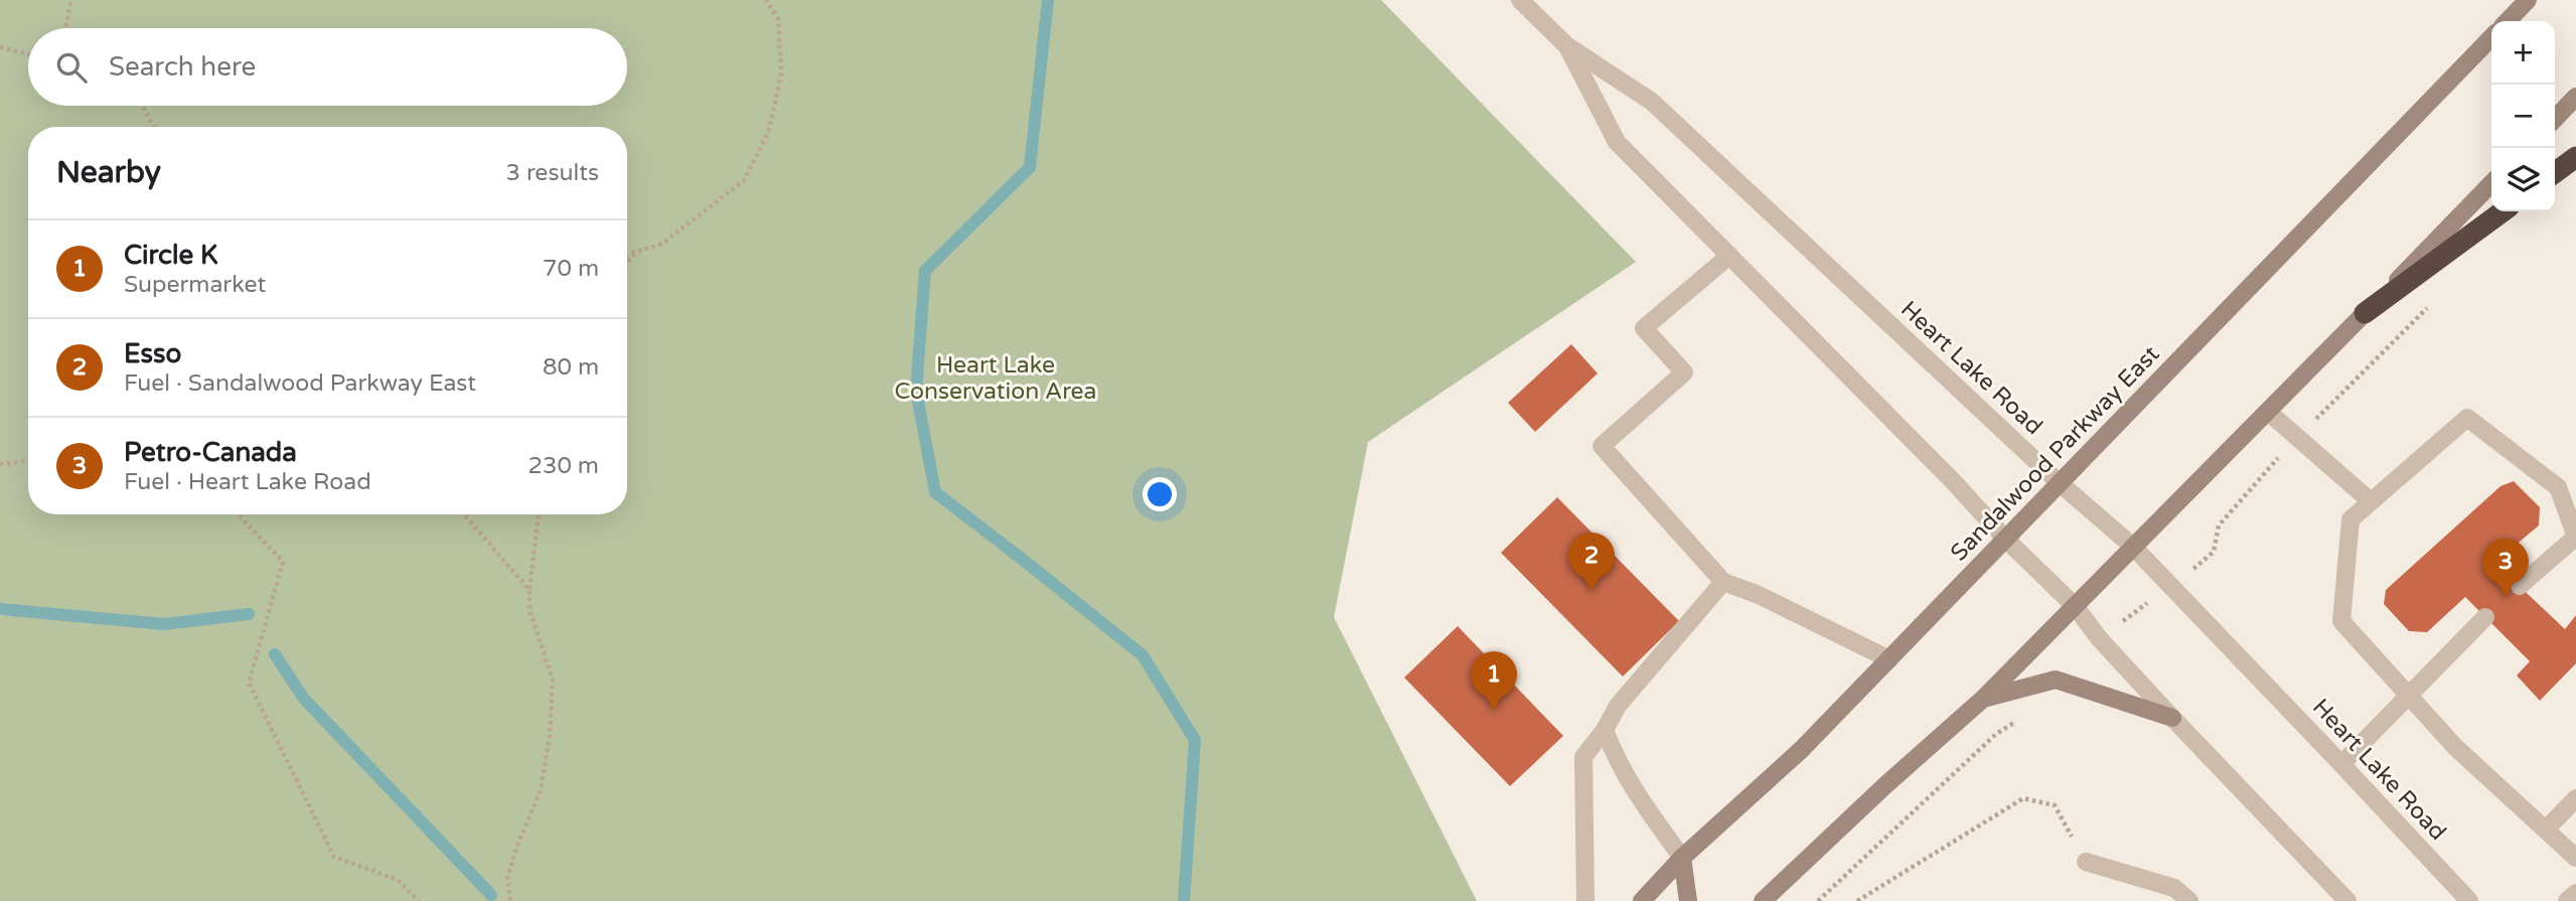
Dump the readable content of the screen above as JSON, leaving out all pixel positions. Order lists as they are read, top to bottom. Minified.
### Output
{"streets":{"main road":["Sandalwood Parkway East"],"street":["Heart Lake Road"]},"crossings":[["Heart Lake Road","Sandalwood Parkway East"]],"parks":["Heart Lake Conservation Area"],"page":{"map_buttons":["+","−"],"search":"Search here","heading":["Nearby","3 results"],"list":[{"mark":"1","name":"Circle K","note":"Supermarket","value":"70 m"},{"mark":"2","name":"Esso","note":"Fuel · Sandalwood Parkway East","value":"80 m"},{"mark":"3","name":"Petro-Canada","note":"Fuel · Heart Lake Road","value":"230 m"}],"pins":["2","3","1"]}}
